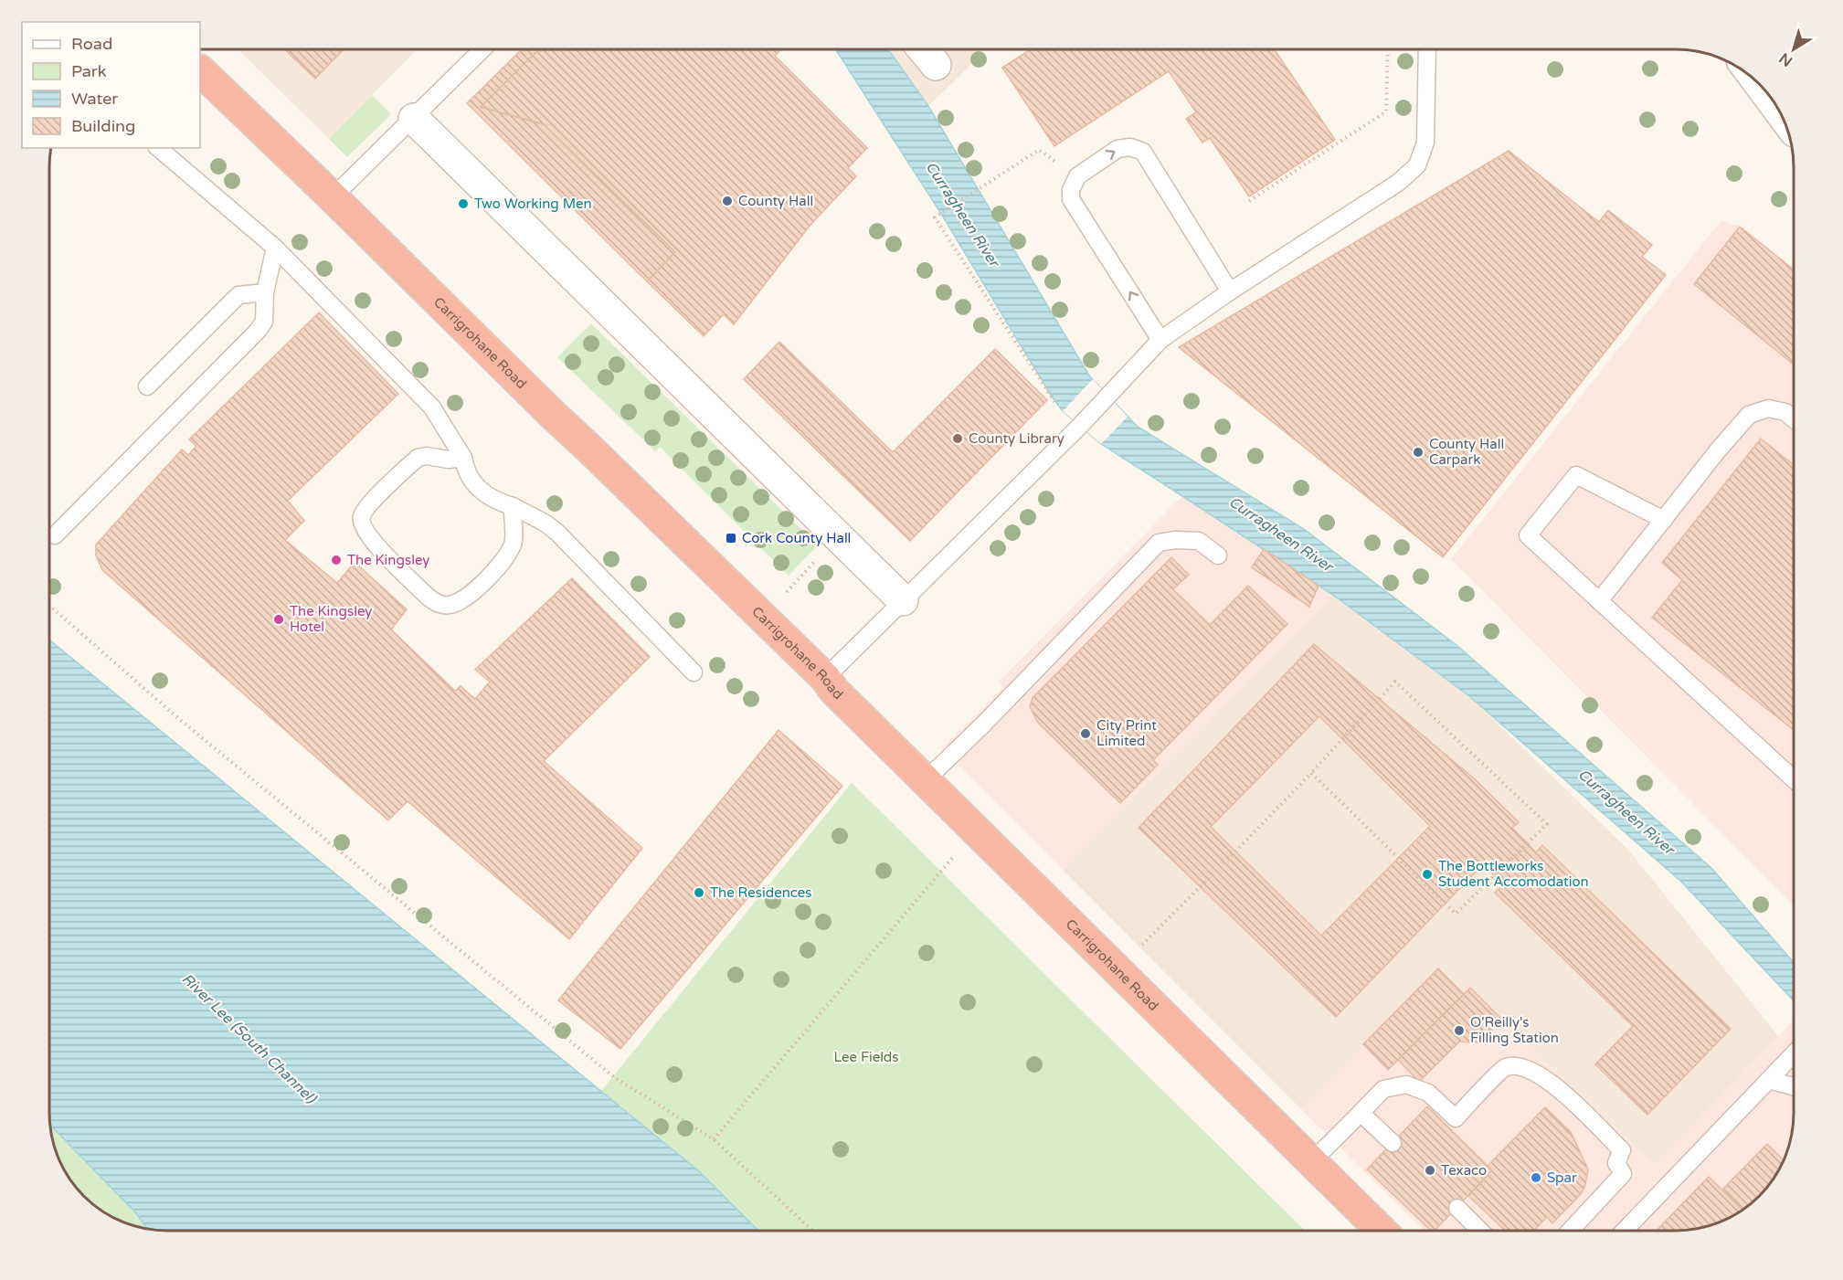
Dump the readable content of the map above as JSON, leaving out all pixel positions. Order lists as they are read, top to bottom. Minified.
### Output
{"streets":{"highway":["Carrigrohane Road"]},"water":["Curragheen River","River Lee (South Channel)"],"parks":["Lee Fields"],"places":{"other":["County Hall","Two Working Men","County Library","County Hall Carpark","The Kingsley","The Kingsley Hotel","City Print Limited","The Bottleworks Student Accomodation","The Residences","O'Reilly's Filling Station","Texaco","Spar"],"transit":["Cork County Hall"]},"legend":["Road","Park","Water","Building"],"north":"bottom left"}
